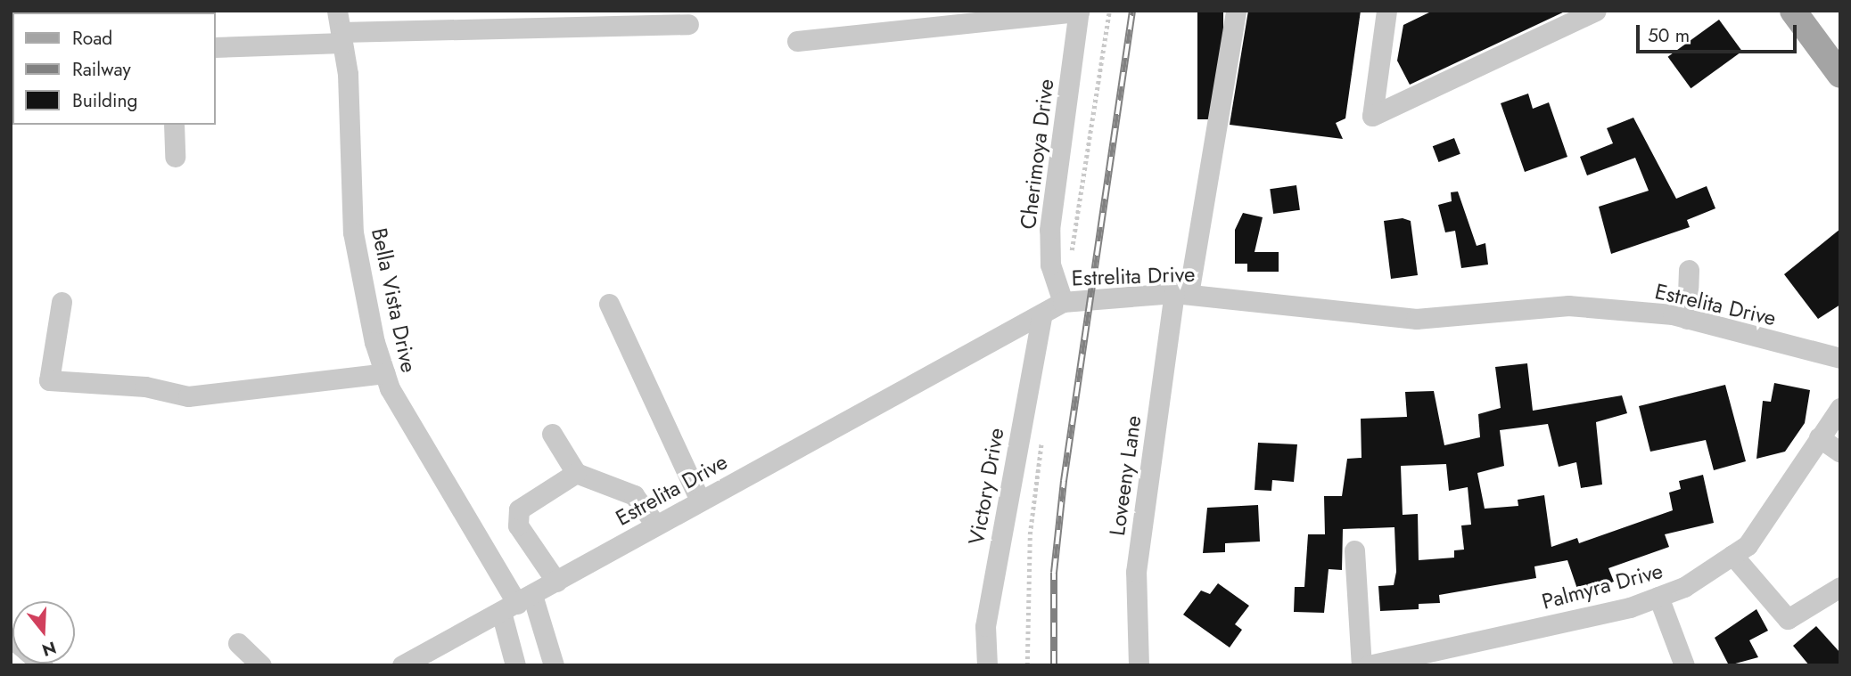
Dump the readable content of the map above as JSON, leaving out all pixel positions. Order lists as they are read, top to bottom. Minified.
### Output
{"streets":{"street":["Cherimoya Drive","Estrelita Drive","Bella Vista Drive","Loveeny Lane","Victory Drive","Palmyra Drive"]},"crossings":[["Cherimoya Drive","Estrelita Drive"],["Estrelita Drive","Bella Vista Drive"],["Estrelita Drive","Loveeny Lane"],["Estrelita Drive","Victory Drive"]],"legend":["Road","Railway","Building"],"scale_bar":"50 m","north":"bottom"}
